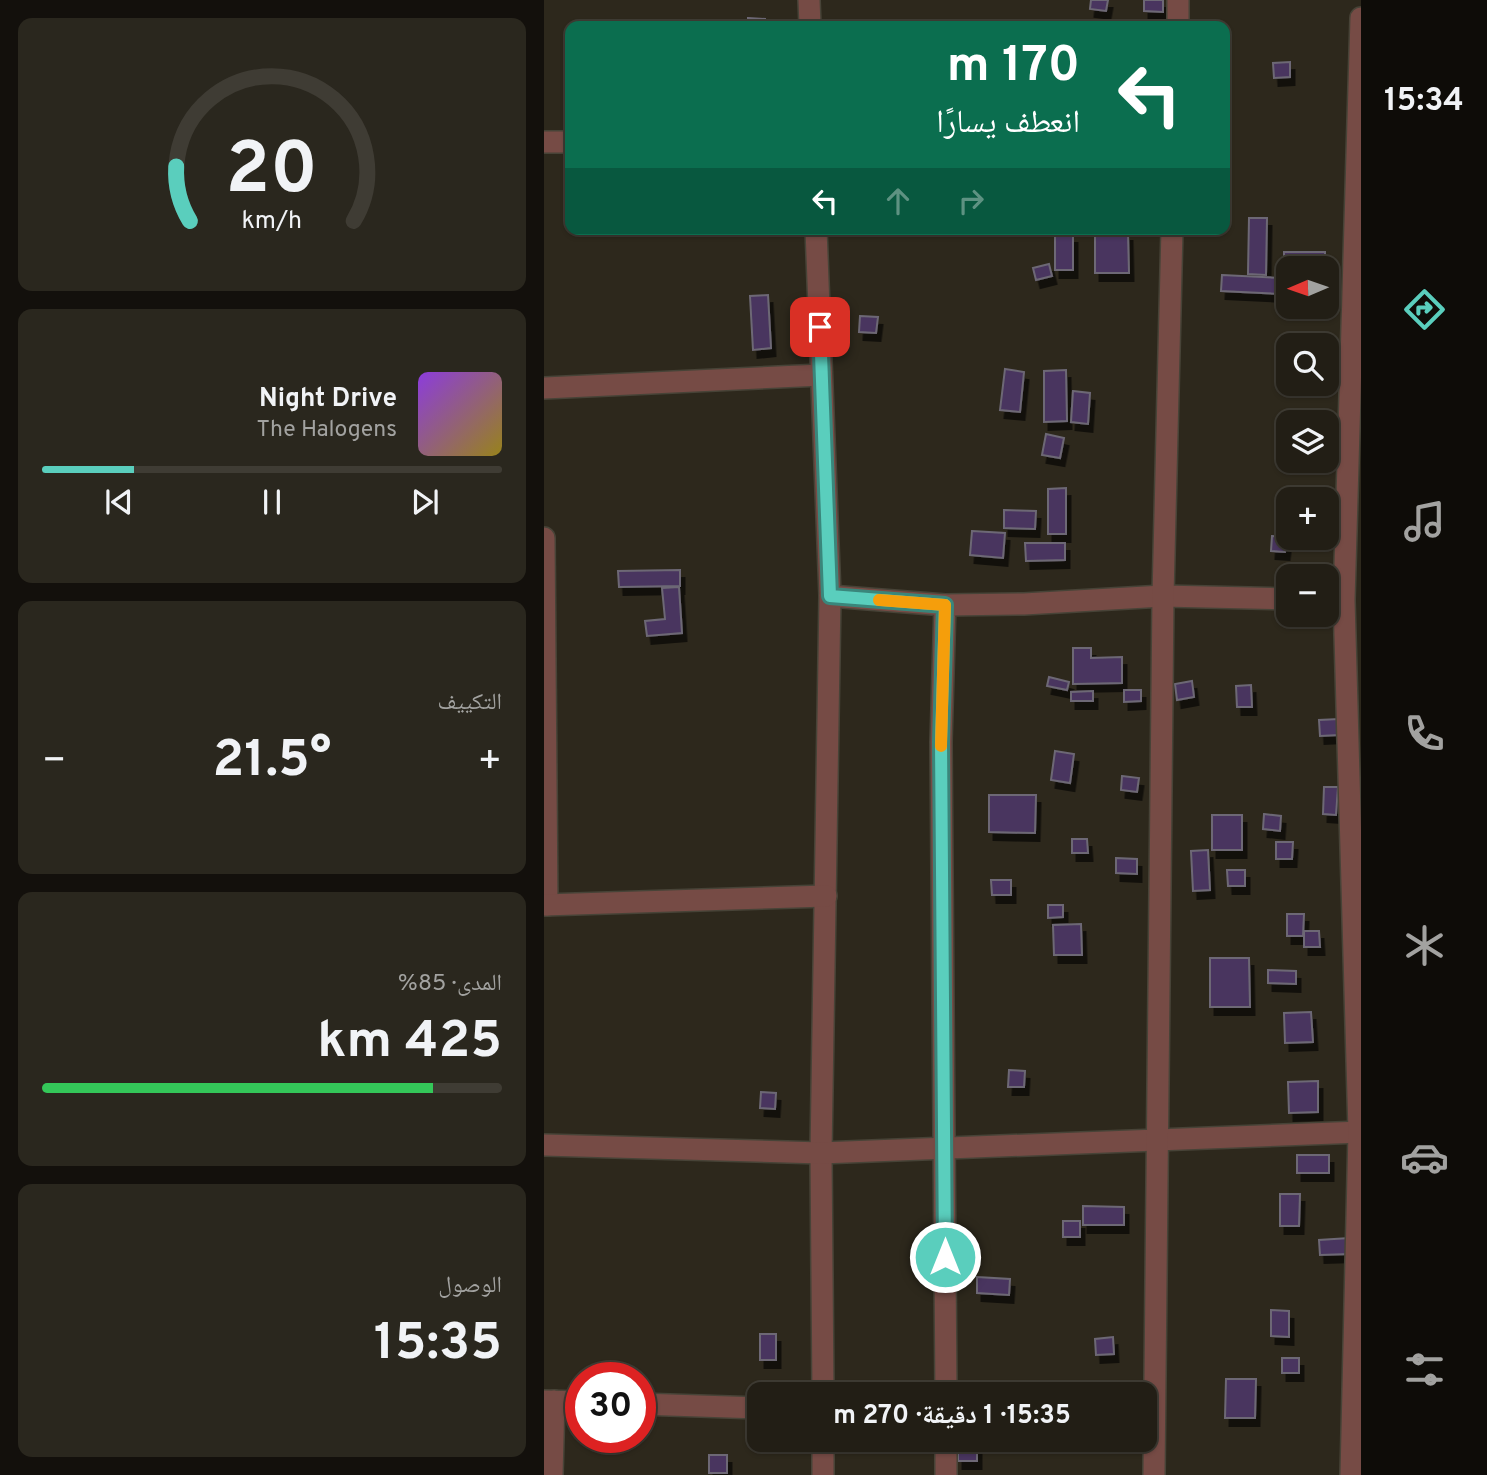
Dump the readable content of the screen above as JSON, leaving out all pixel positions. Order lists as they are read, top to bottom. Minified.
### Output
{"north":"left","page":{"tabs":"15:34","turn":["170 m","انعطف يسارًا"],"map_buttons":["+","−"],"song":["Night Drive","The Halogens"],"tile":["التكييف",["المدى · 85%","425 km"],["الوصول","15:35"]],"heat":["−","21.5°","+"],"limit":"30","trip":"15:35 · 1 دقيقة · 270 m","gauge":["20","km/h"]}}
